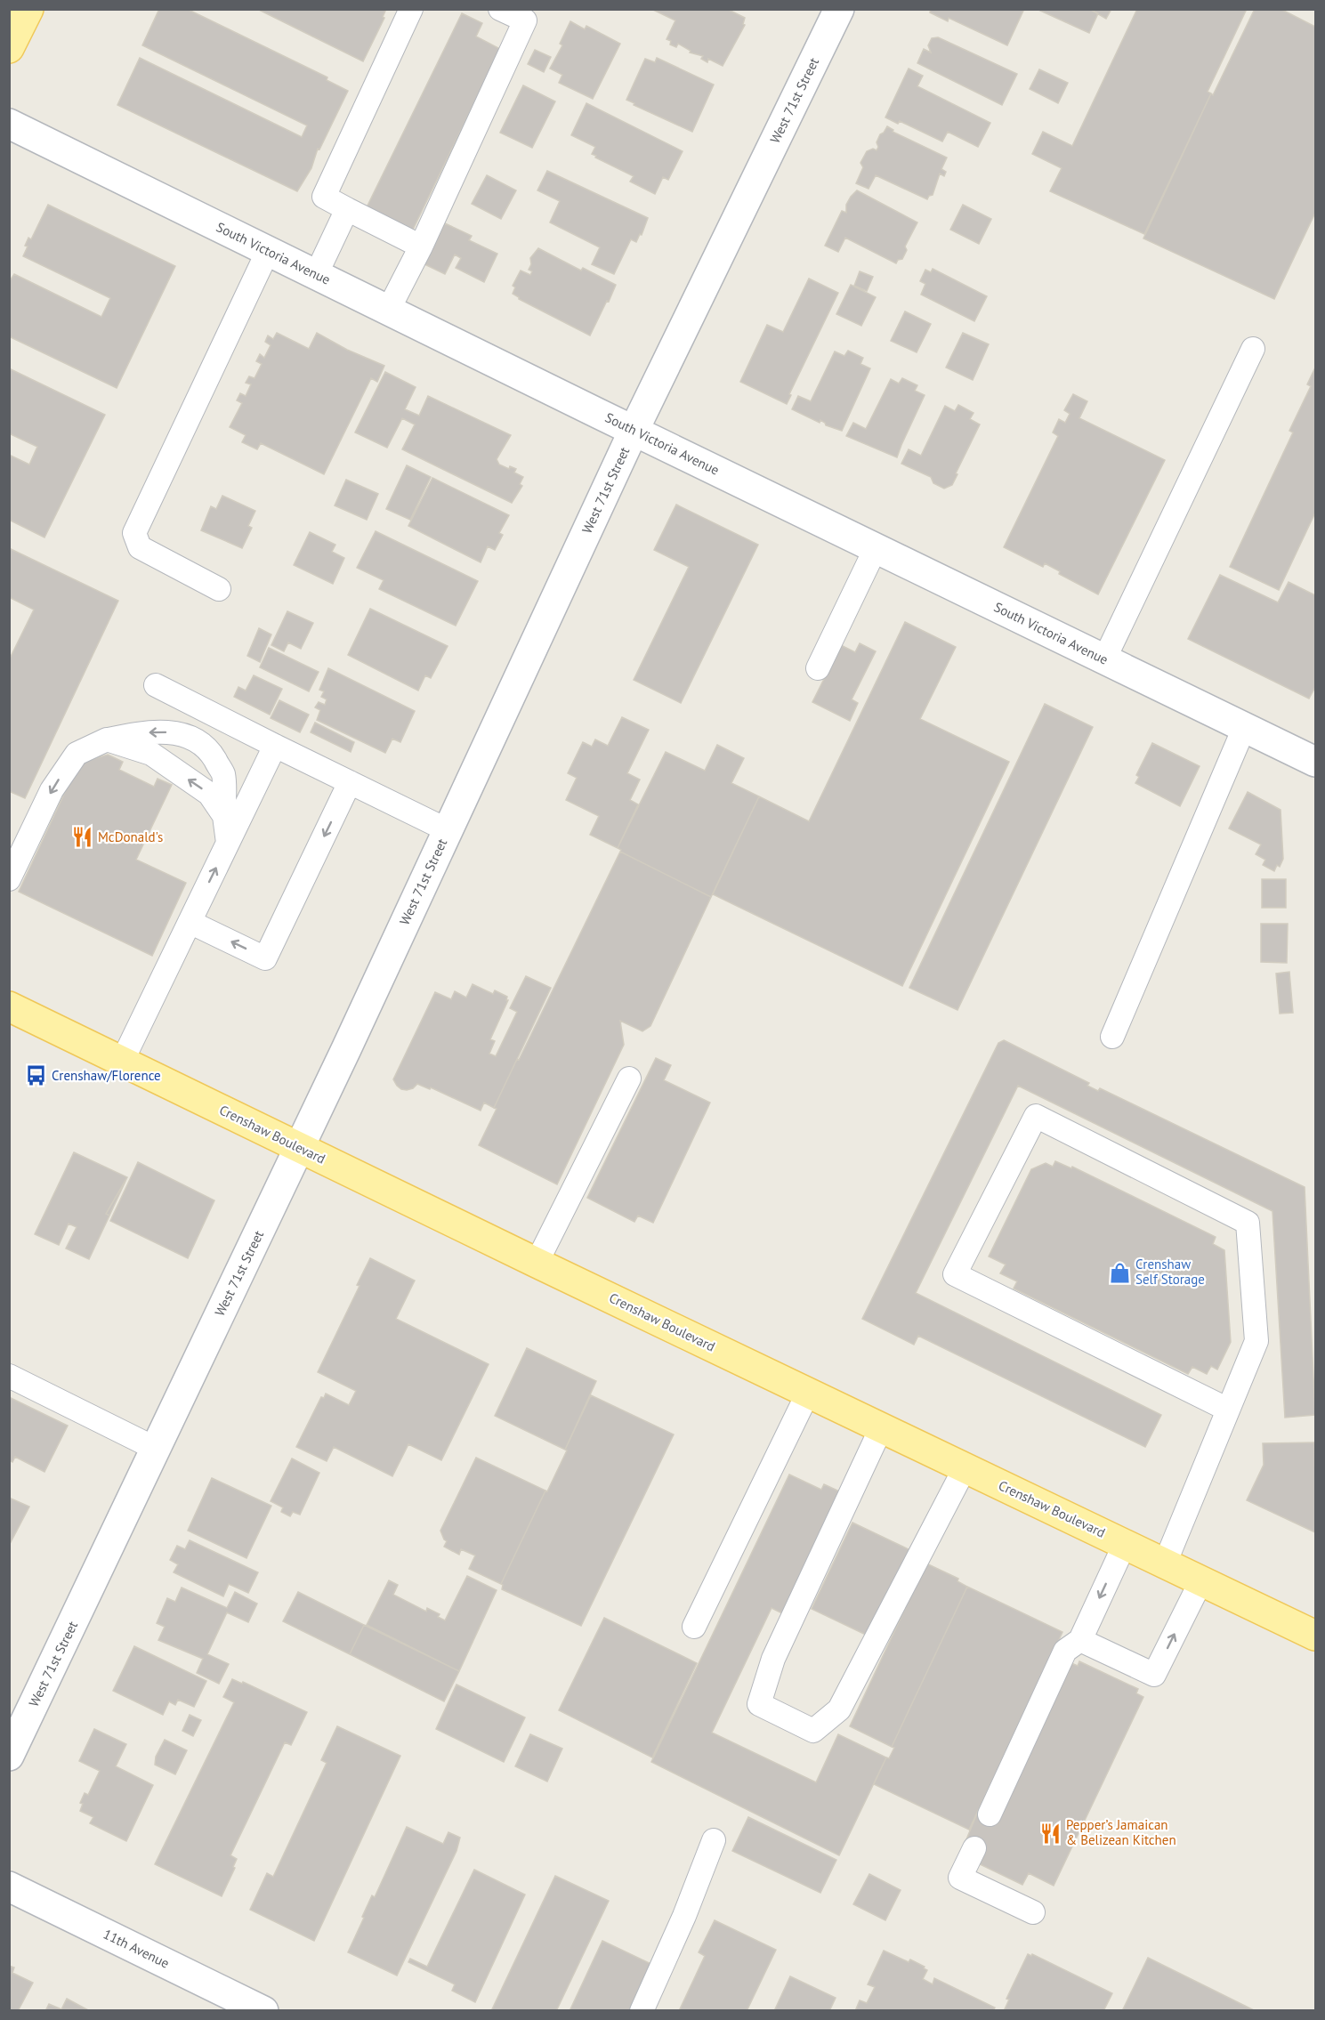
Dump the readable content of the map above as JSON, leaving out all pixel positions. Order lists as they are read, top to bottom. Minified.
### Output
{"streets":{"main road":["Crenshaw Boulevard"],"street":["West 71st Street","South Victoria Avenue","11th Avenue"]},"crossings":[["West 71st Street","South Victoria Avenue"],["West 71st Street","Crenshaw Boulevard"]],"places":{"restaurant":["McDonald's","Pepper’s Jamaican & Belizean Kitchen"],"bus stop":["Crenshaw/Florence"],"shop":["Crenshaw Self Storage"]}}
